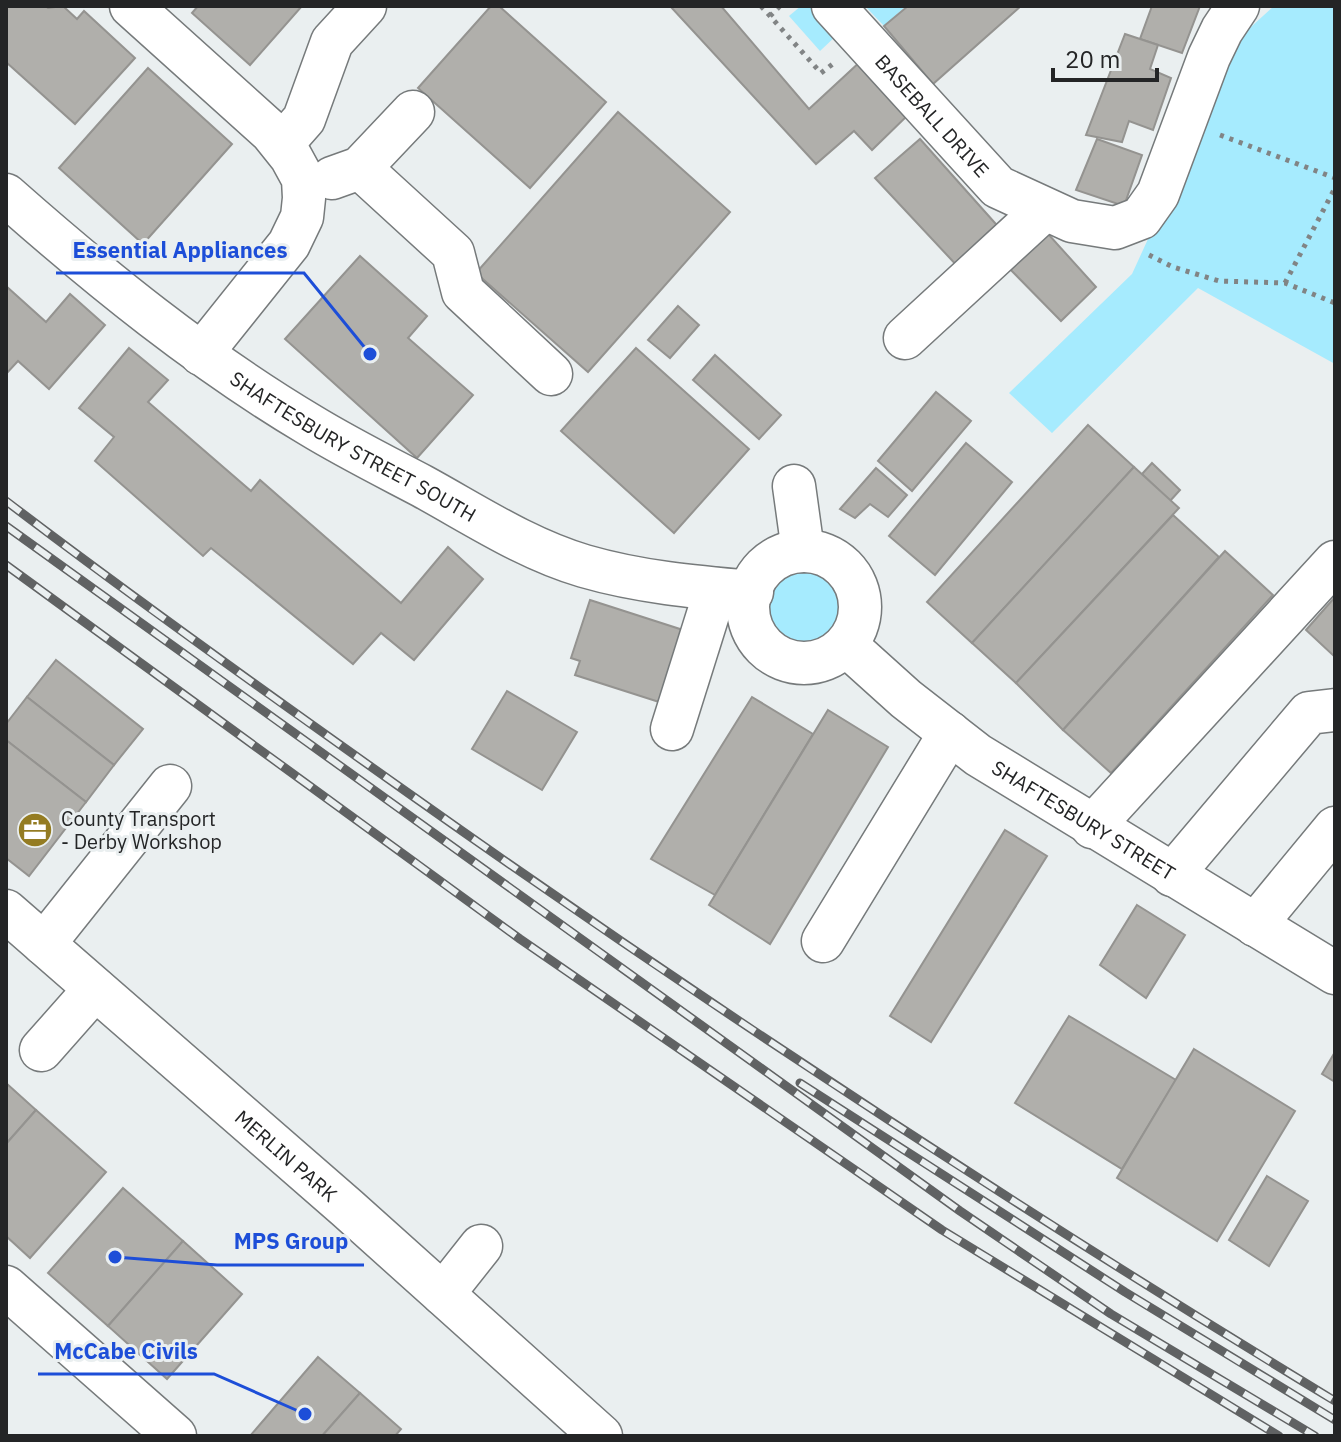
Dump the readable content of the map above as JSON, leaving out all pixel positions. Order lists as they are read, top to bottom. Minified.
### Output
{"streets":{"street":["BASEBALL DRIVE","SHAFTESBURY STREET SOUTH","SHAFTESBURY STREET","MERLIN PARK"]},"crossings":[["SHAFTESBURY STREET SOUTH","SHAFTESBURY STREET"]],"places":{"other":["Essential Appliances","MPS Group","McCabe Civils"],"office":["County Transport - Derby Workshop"]},"scale_bar":"20 m"}
